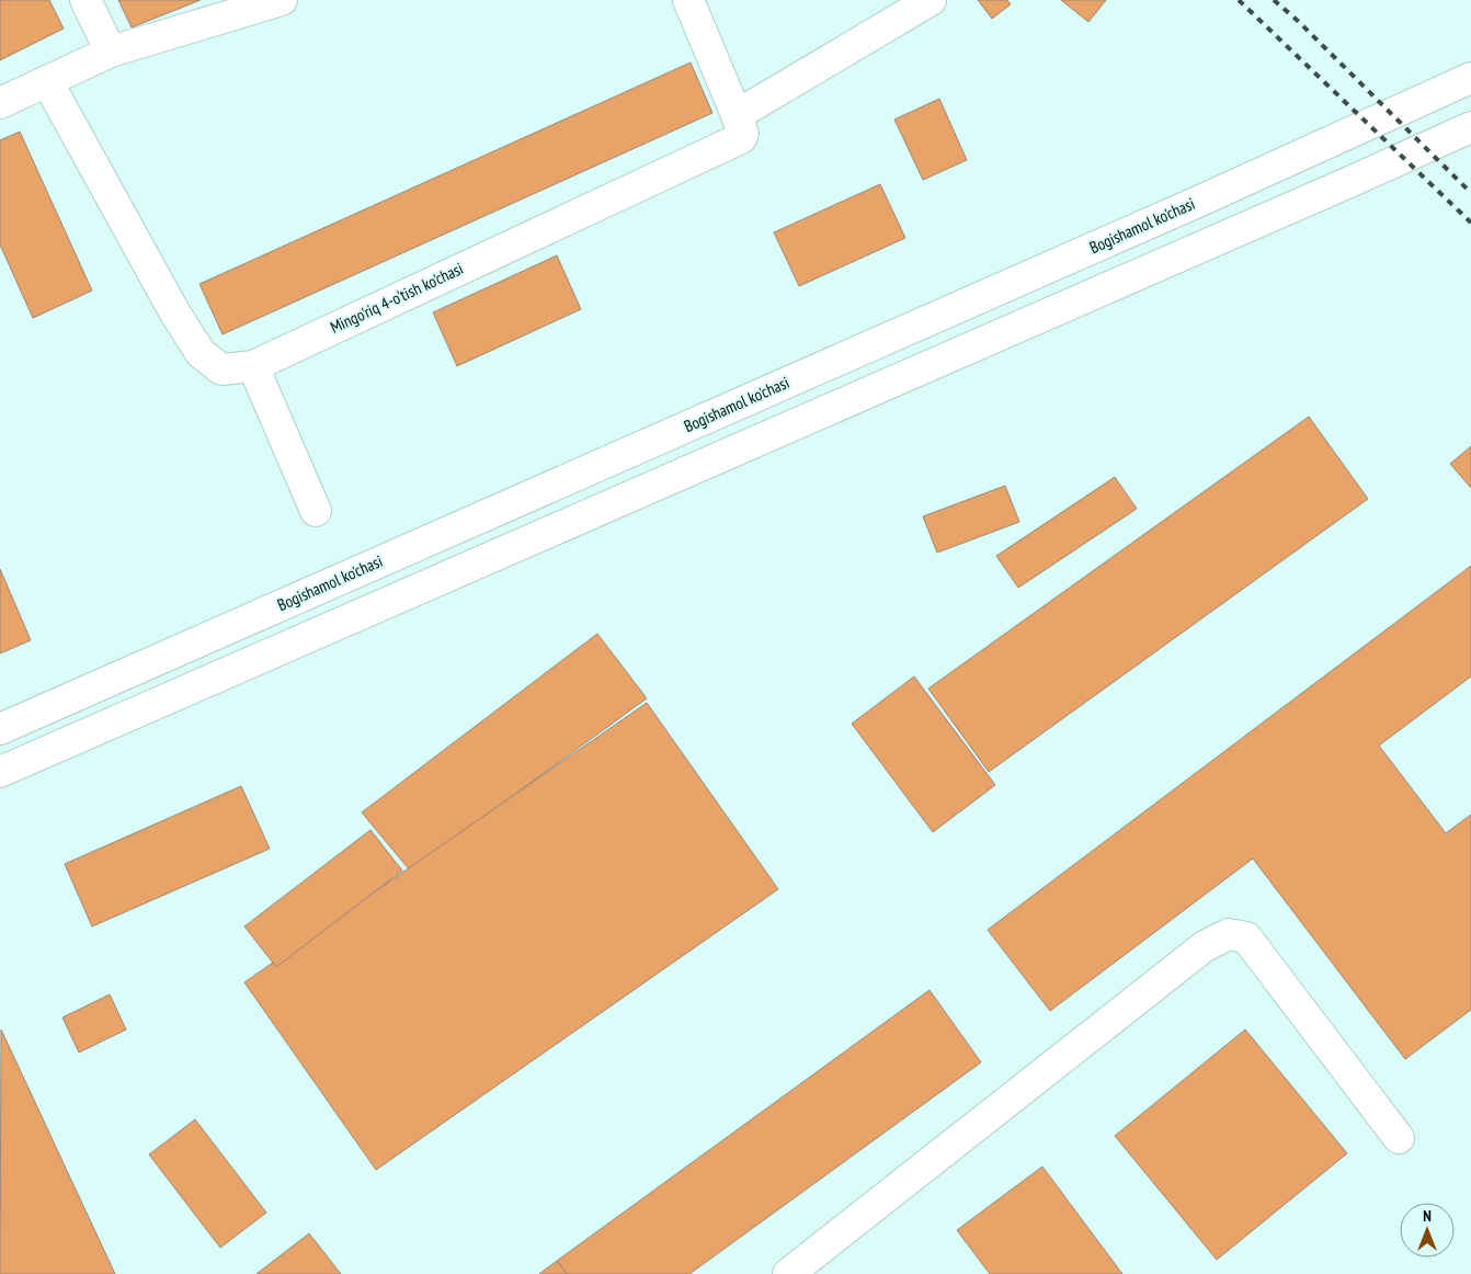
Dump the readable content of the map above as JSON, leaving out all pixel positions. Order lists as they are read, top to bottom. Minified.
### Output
{"streets":{"main road":["Bogishamol ko'chasi","Mingo'riq 4-o'tish ko'chasi"]},"north":"top"}
